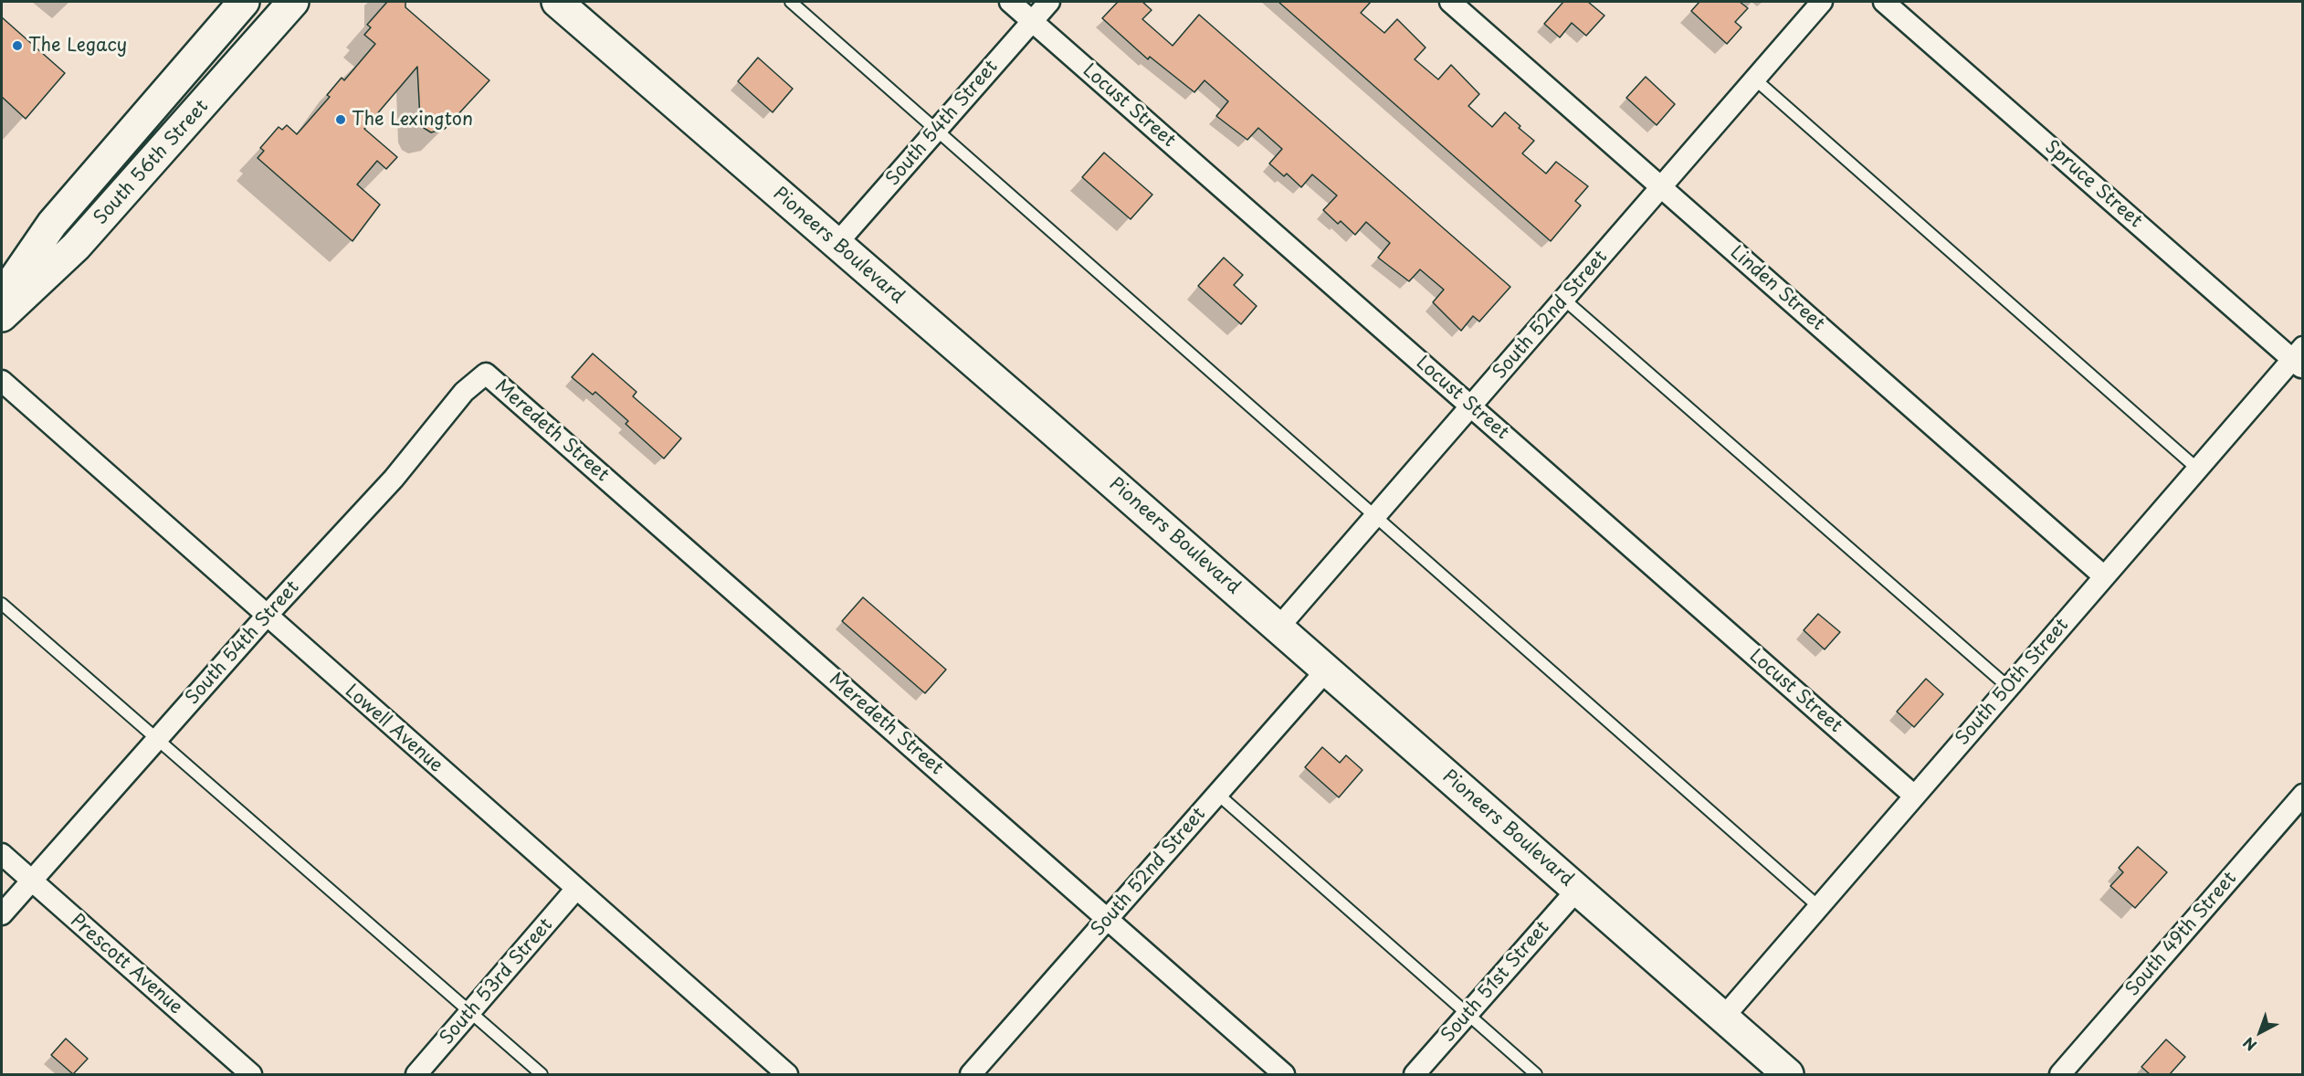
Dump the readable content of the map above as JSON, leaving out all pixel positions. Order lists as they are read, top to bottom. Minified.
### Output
{"streets":{"main road":["South 56th Street","Pioneers Boulevard"],"street":["Locust Street","South 54th Street","Spruce Street","Linden Street","South 52nd Street","Meredeth Street","South 50th Street","Lowell Avenue","South 49th Street","Prescott Avenue","South 53rd Street","South 51st Street"]},"crossings":[["Locust Street","South 54th Street"],["Locust Street","South 52nd Street"],["Locust Street","South 50th Street"],["South 54th Street","Pioneers Boulevard"],["South 54th Street","Meredeth Street"],["South 54th Street","Lowell Avenue"],["South 54th Street","Prescott Avenue"],["Spruce Street","South 50th Street"],["Pioneers Boulevard","South 52nd Street"],["Pioneers Boulevard","South 50th Street"],["Pioneers Boulevard","South 51st Street"],["Linden Street","South 52nd Street"],["Linden Street","South 50th Street"],["South 52nd Street","Meredeth Street"],["Lowell Avenue","South 53rd Street"]],"places":["The Legacy","The Lexington"],"north":"bottom left"}
